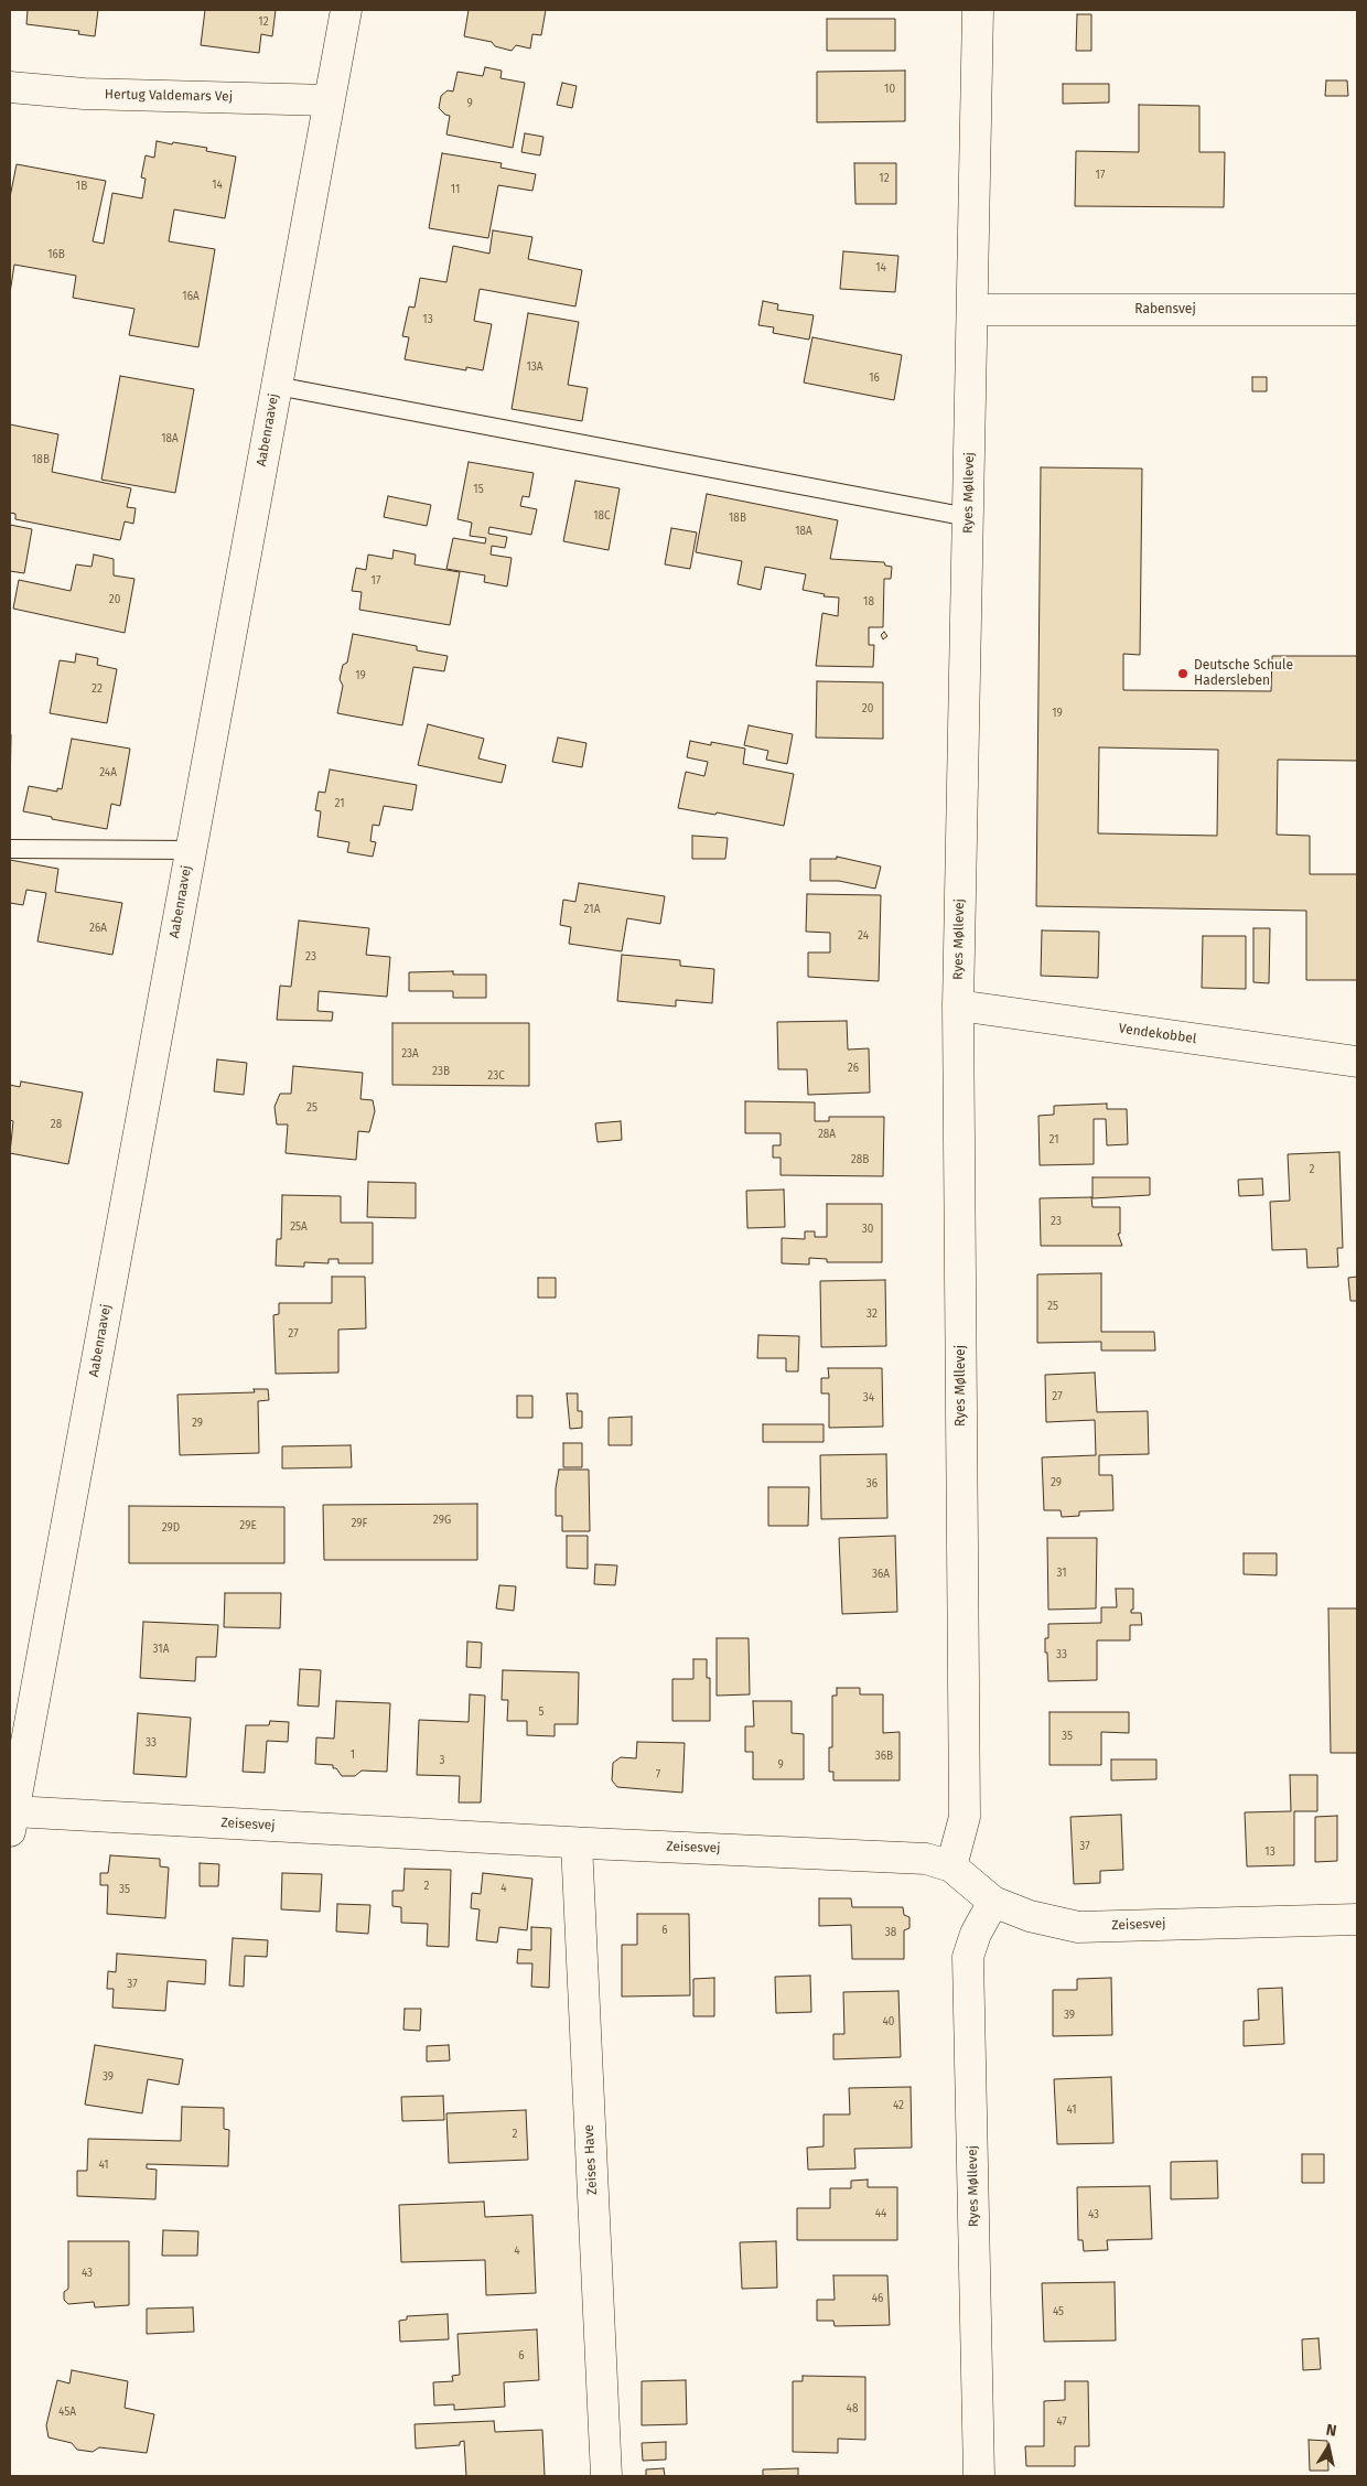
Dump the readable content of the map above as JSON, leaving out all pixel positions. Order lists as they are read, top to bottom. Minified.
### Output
{"streets":{"street":["Hertug Valdemars Vej","Rabensvej","Aabenraavej","Ryes Møllevej","Vendekobbel","Zeisesvej","Zeises Have"]},"crossings":[["Hertug Valdemars Vej","Aabenraavej"],["Rabensvej","Ryes Møllevej"],["Aabenraavej","Zeisesvej"],["Ryes Møllevej","Vendekobbel"],["Ryes Møllevej","Zeisesvej"],["Zeisesvej","Zeises Have"]],"places":["Deutsche Schule Hadersleben"],"house_numbers":["12","10","9","17","12","14","1B","11","16B","14","16A","13","13A","16","18A","18B","15","18C","18B","18A","17","20","18","19","22","20","19","24A","21","21A","26A","24","23","23A","26","23B","23C","25","28","28A","21","28B","2","23","25A","30","25","32","27","27","34","29","29","36","29G","29F","29E","29D","31","36A","31A","33","5","35","33","1","36B","3","9","7","37","13","2","4","35","6","38","37","39","40","39","42","41","2","41","44","43","4","43","46","45","6","48","45A","47"],"north":"top"}
